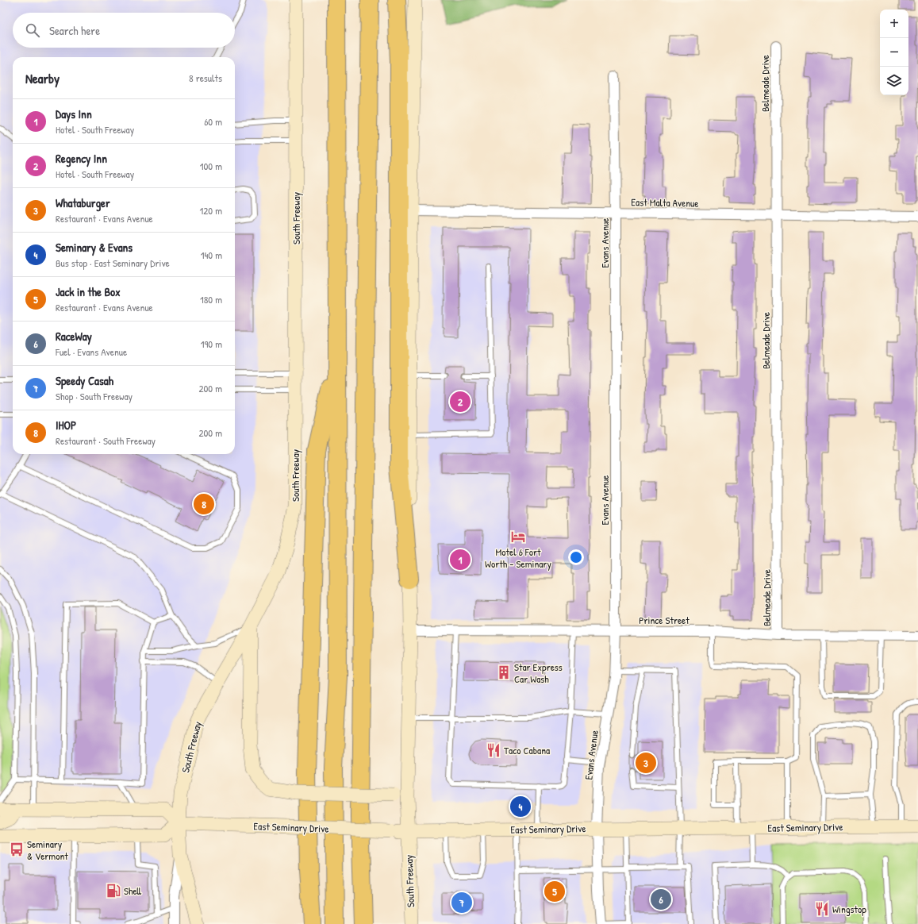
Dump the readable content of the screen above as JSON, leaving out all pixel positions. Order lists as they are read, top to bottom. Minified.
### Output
{"streets":{"main road":["South Freeway","East Seminary Drive"],"street":["Belmeade Drive","East Malta Avenue","Evans Avenue","Prince Street"]},"crossings":[["Belmeade Drive","East Malta Avenue"],["Belmeade Drive","Prince Street"],["East Malta Avenue","South Freeway"],["East Malta Avenue","Evans Avenue"],["South Freeway","Prince Street"],["South Freeway","East Seminary Drive"],["Evans Avenue","Prince Street"],["Evans Avenue","East Seminary Drive"]],"places":{"hotel":["Motel 6 Fort Worth - Seminary"],"building":["Star Express Car Wash"],"restaurant":["Taco Cabana","Wingstop"],"bus stop":["Seminary & Vermont"],"fuel station":["Shell"]},"page":{"map_buttons":["+","−"],"search":"Search here","heading":["Nearby","8 results"],"list":[{"mark":"1","name":"Days Inn","note":"Hotel · South Freeway","value":"60 m"},{"mark":"2","name":"Regency Inn","note":"Hotel · South Freeway","value":"100 m"},{"mark":"3","name":"Whataburger","note":"Restaurant · Evans Avenue","value":"120 m"},{"mark":"4","name":"Seminary & Evans","note":"Bus stop · East Seminary Drive","value":"140 m"},{"mark":"5","name":"Jack in the Box","note":"Restaurant · Evans Avenue","value":"180 m"},{"mark":"6","name":"RaceWay","note":"Fuel · Evans Avenue","value":"190 m"},{"mark":"7","name":"Speedy Casah","note":"Shop · South Freeway","value":"200 m"},{"mark":"8","name":"IHOP","note":"Restaurant · South Freeway","value":"200 m"}],"pins":["2","8","1","3","4","5","6","7"]}}
